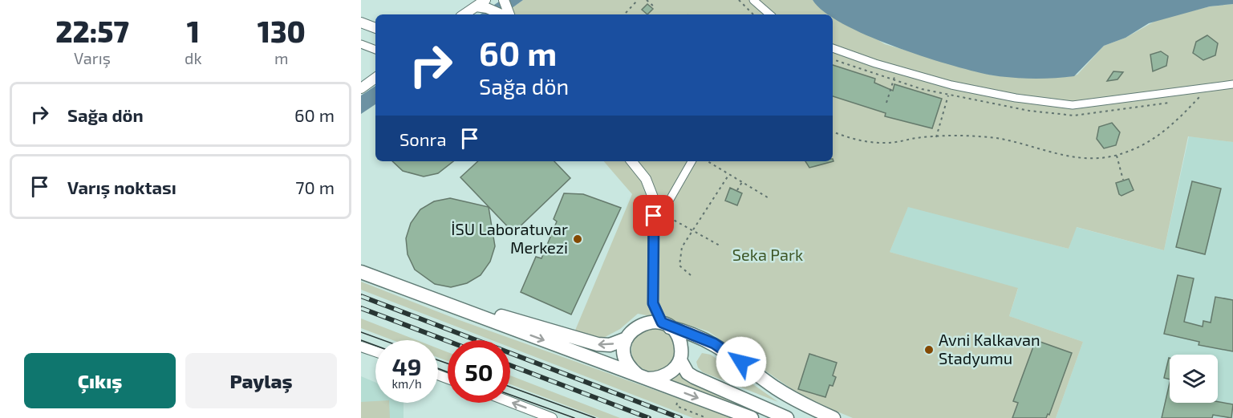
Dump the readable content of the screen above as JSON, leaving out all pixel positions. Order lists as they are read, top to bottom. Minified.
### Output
{"parks":["Seka Park"],"places":["İSU Laboratuvar Merkezi","Avni Kalkavan Stadyumu"],"page":{"eta":["22:57","Varış","1","dk","130","m"],"turn":["60 m","Sağa dön"],"list":[{"name":"Sağa dön","value":"60 m"},{"name":"Varış noktası","value":"70 m"}],"then":"Sonra","speed":"49 km/h","limit":"50","buttons":["Çıkış","Paylaş"]}}
